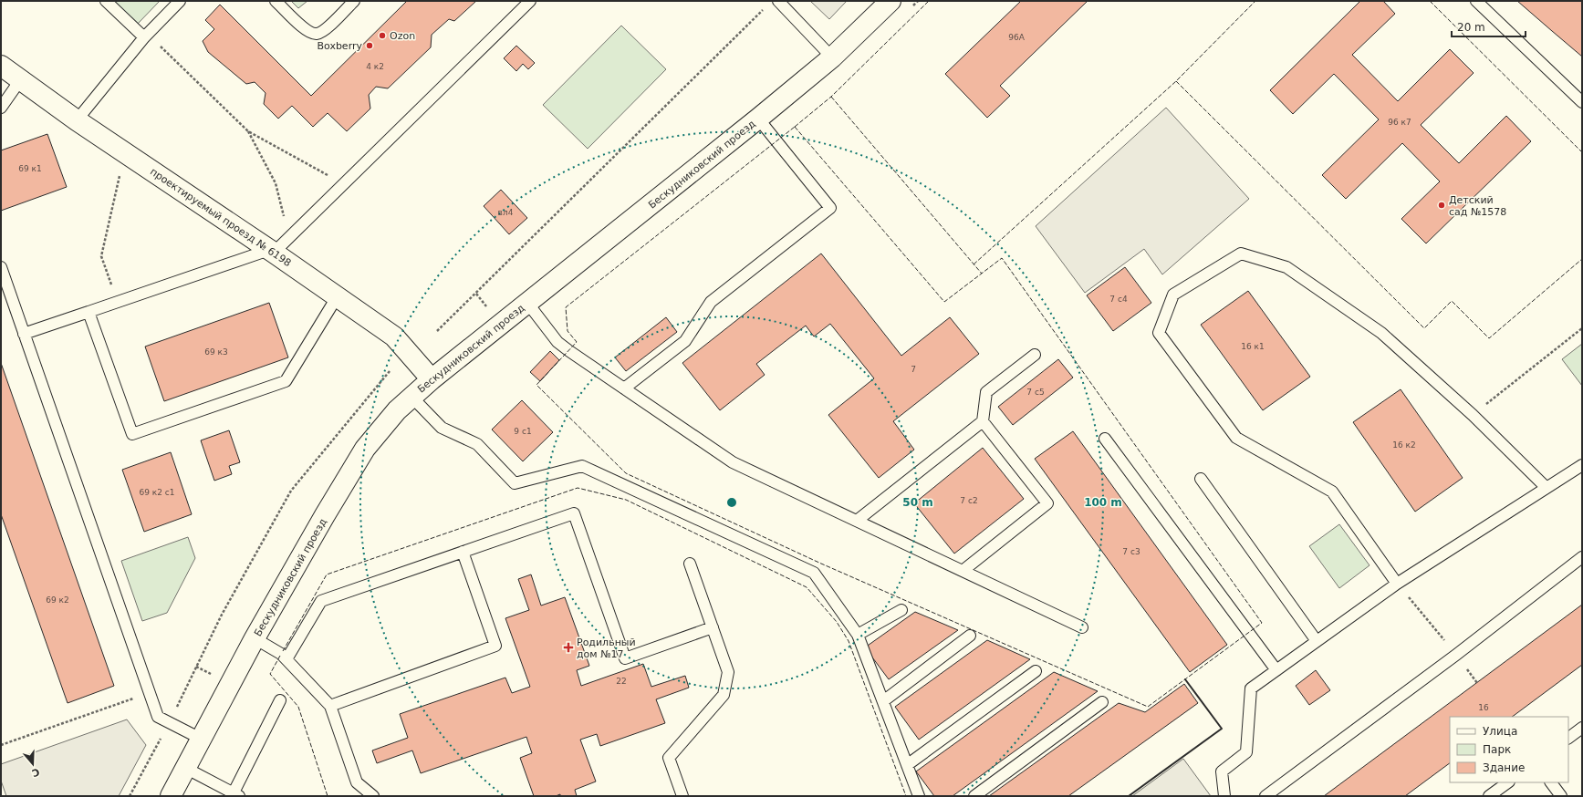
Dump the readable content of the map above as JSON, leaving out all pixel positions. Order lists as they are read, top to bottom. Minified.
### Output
{"streets":{"street":["Бескудниковский проезд","проектируемый проезд № 6198"]},"crossings":[["Бескудниковский проезд","проектируемый проезд № 6198"]],"places":{"other":["Ozon","Boxberry","Детский сад №1578"],"health":["Родильный дом №17"]},"house_numbers":["96А","4 к2","96 к7","69 к1","вл4","7 с4","16 к1","69 к3","7","7 с5","9 с1","16 к2","69 к2 с1","7 с2","7 с3","69 к2","22","16"],"legend":["Улица","Парк","Здание"],"scale_bar":"20 m","north":"bottom","rings":["50 m","100 m"]}
